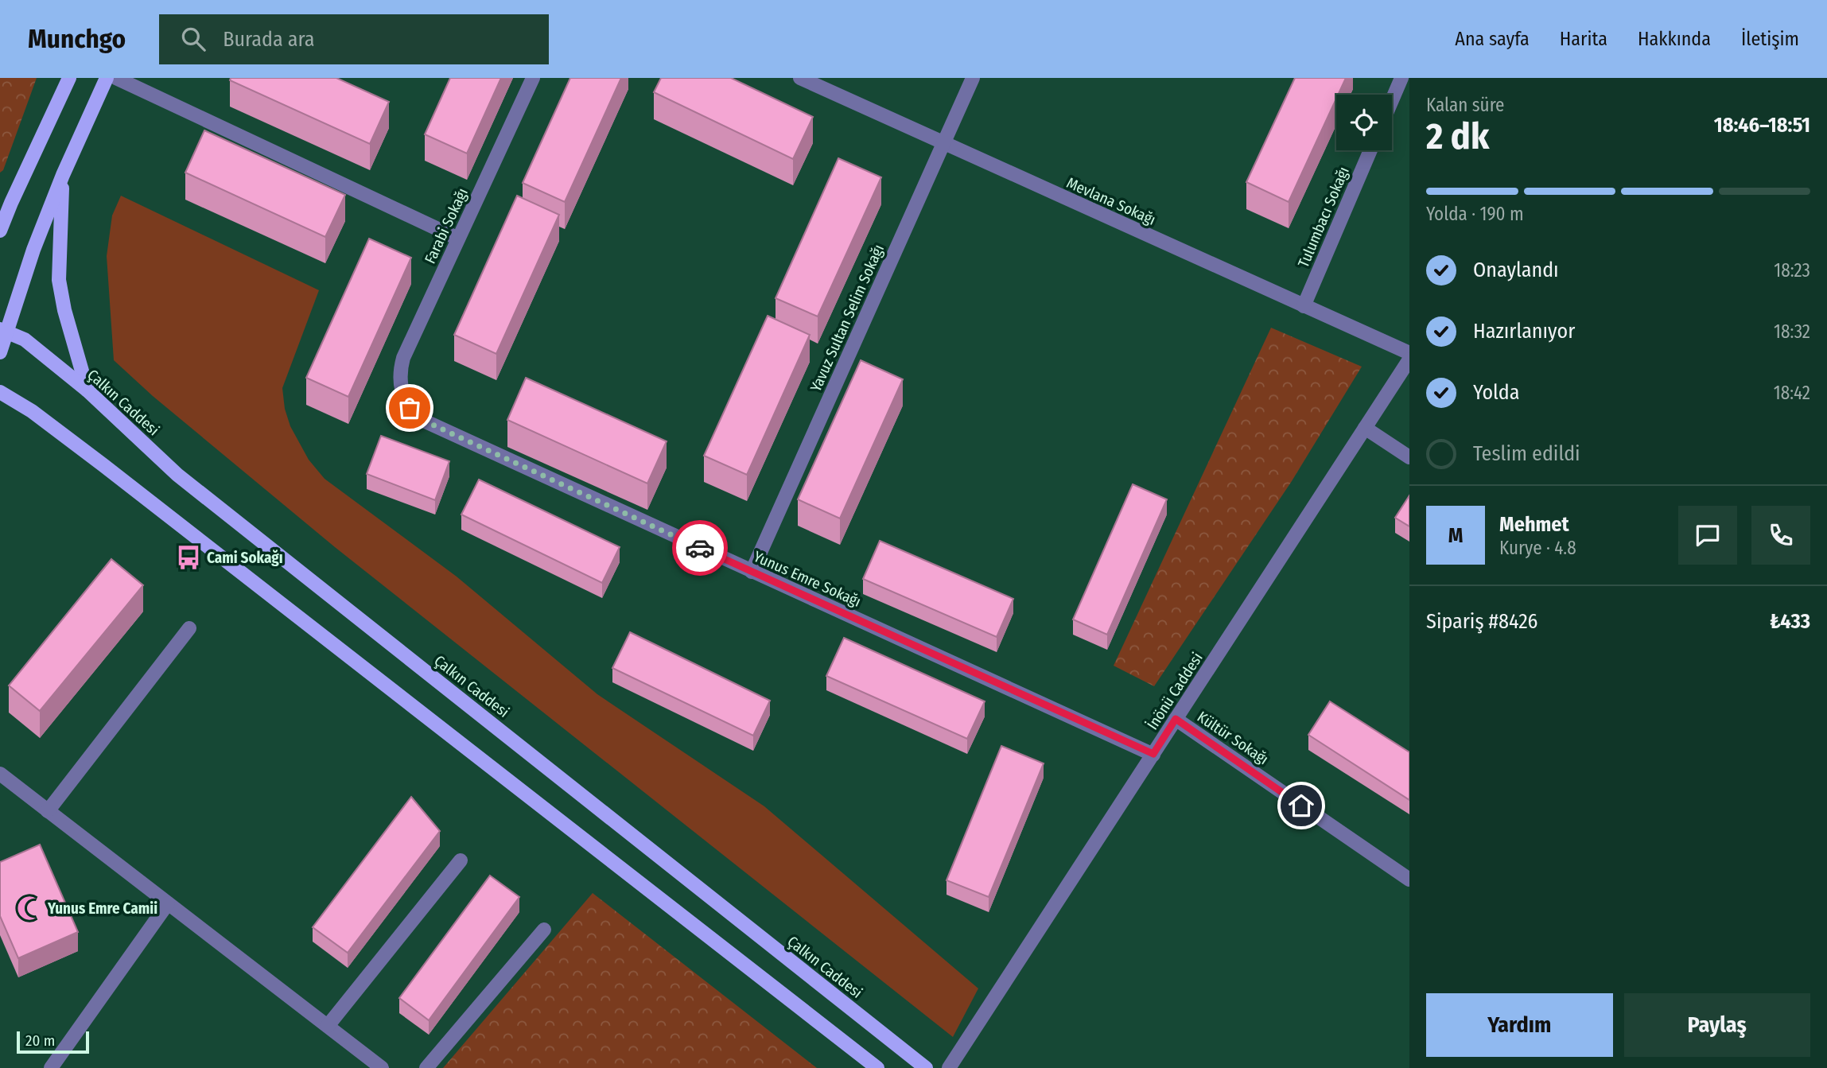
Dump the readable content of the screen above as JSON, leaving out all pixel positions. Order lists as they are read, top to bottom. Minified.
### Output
{"streets":{"main road":["Çalkın Caddesi"],"street":["Mevlana Sokağı","Tulumbacı Sokağı","Farabi Sokağı","Yavuz Sultan Selim Sokağı","Yunus Emre Sokağı","İnönü Caddesi","Kültür Sokağı"]},"crossings":[["Mevlana Sokağı","Tulumbacı Sokağı"],["Mevlana Sokağı","Yavuz Sultan Selim Sokağı"],["Farabi Sokağı","Yunus Emre Sokağı"],["Yavuz Sultan Selim Sokağı","Yunus Emre Sokağı"],["Yunus Emre Sokağı","İnönü Caddesi"],["İnönü Caddesi","Kültür Sokağı"]],"places":{"bus stop":["Cami Sokağı"],"mosque":["Yunus Emre Camii"]},"scale_bar":"20 m","page":{"header":"Munchgo","search":"Burada ara","nav":["Ana sayfa","Harita","Hakkında","İletişim"],"heading":["2 dk","Kalan süre","18:46–18:51"],"panel":["Mehmet","Kurye · 4.8","Sipariş #8426","₺433"],"bar":"Yolda · 190 m","list":[["Onaylandı","18:23"],["Hazırlanıyor","18:32"],["Yolda","18:42"],"Teslim edildi"],"round":"M","buttons":["Yardım","Paylaş"],"scale":"20 m"}}
